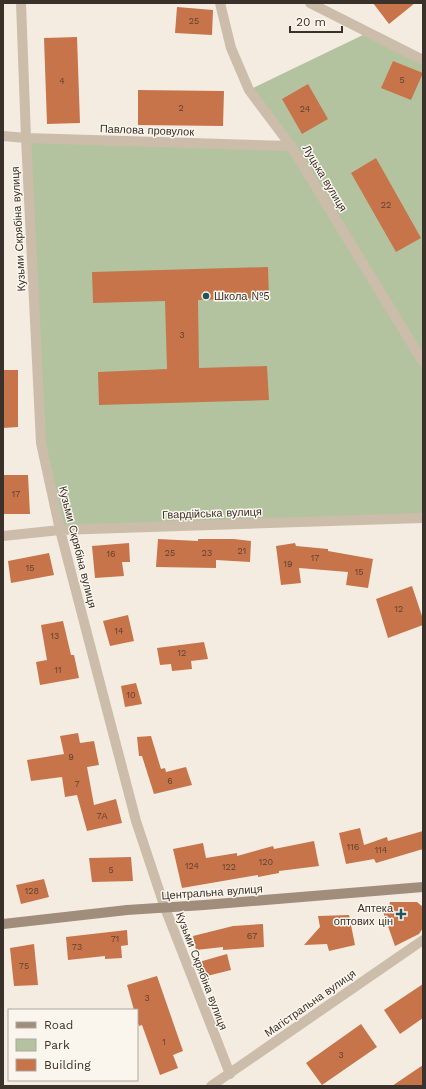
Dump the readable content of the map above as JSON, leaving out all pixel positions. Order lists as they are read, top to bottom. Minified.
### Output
{"streets":{"main road":["Центральна вулиця"],"street":["Павлова провулок","Луцька вулиця","Кузьми Скрябіна вулиця","Гвардійська вулиця","Магістральна вулиця"]},"crossings":[["Павлова провулок","Луцька вулиця"],["Павлова провулок","Кузьми Скрябіна вулиця"],["Кузьми Скрябіна вулиця","Гвардійська вулиця"],["Кузьми Скрябіна вулиця","Центральна вулиця"],["Кузьми Скрябіна вулиця","Магістральна вулиця"]],"places":{"other":["Школа №5"],"health":["Аптека оптових цін"]},"house_numbers":["25","5","4","2","24","22","3","17","21","25","23","16","17","19","15","15","12","14","13","12","11","10","9","6","7","7А","116","114","120","124","122","5","128","67","71","73","75","3","1","3"],"legend":["Road","Park","Building"],"scale_bar":"20 m"}
